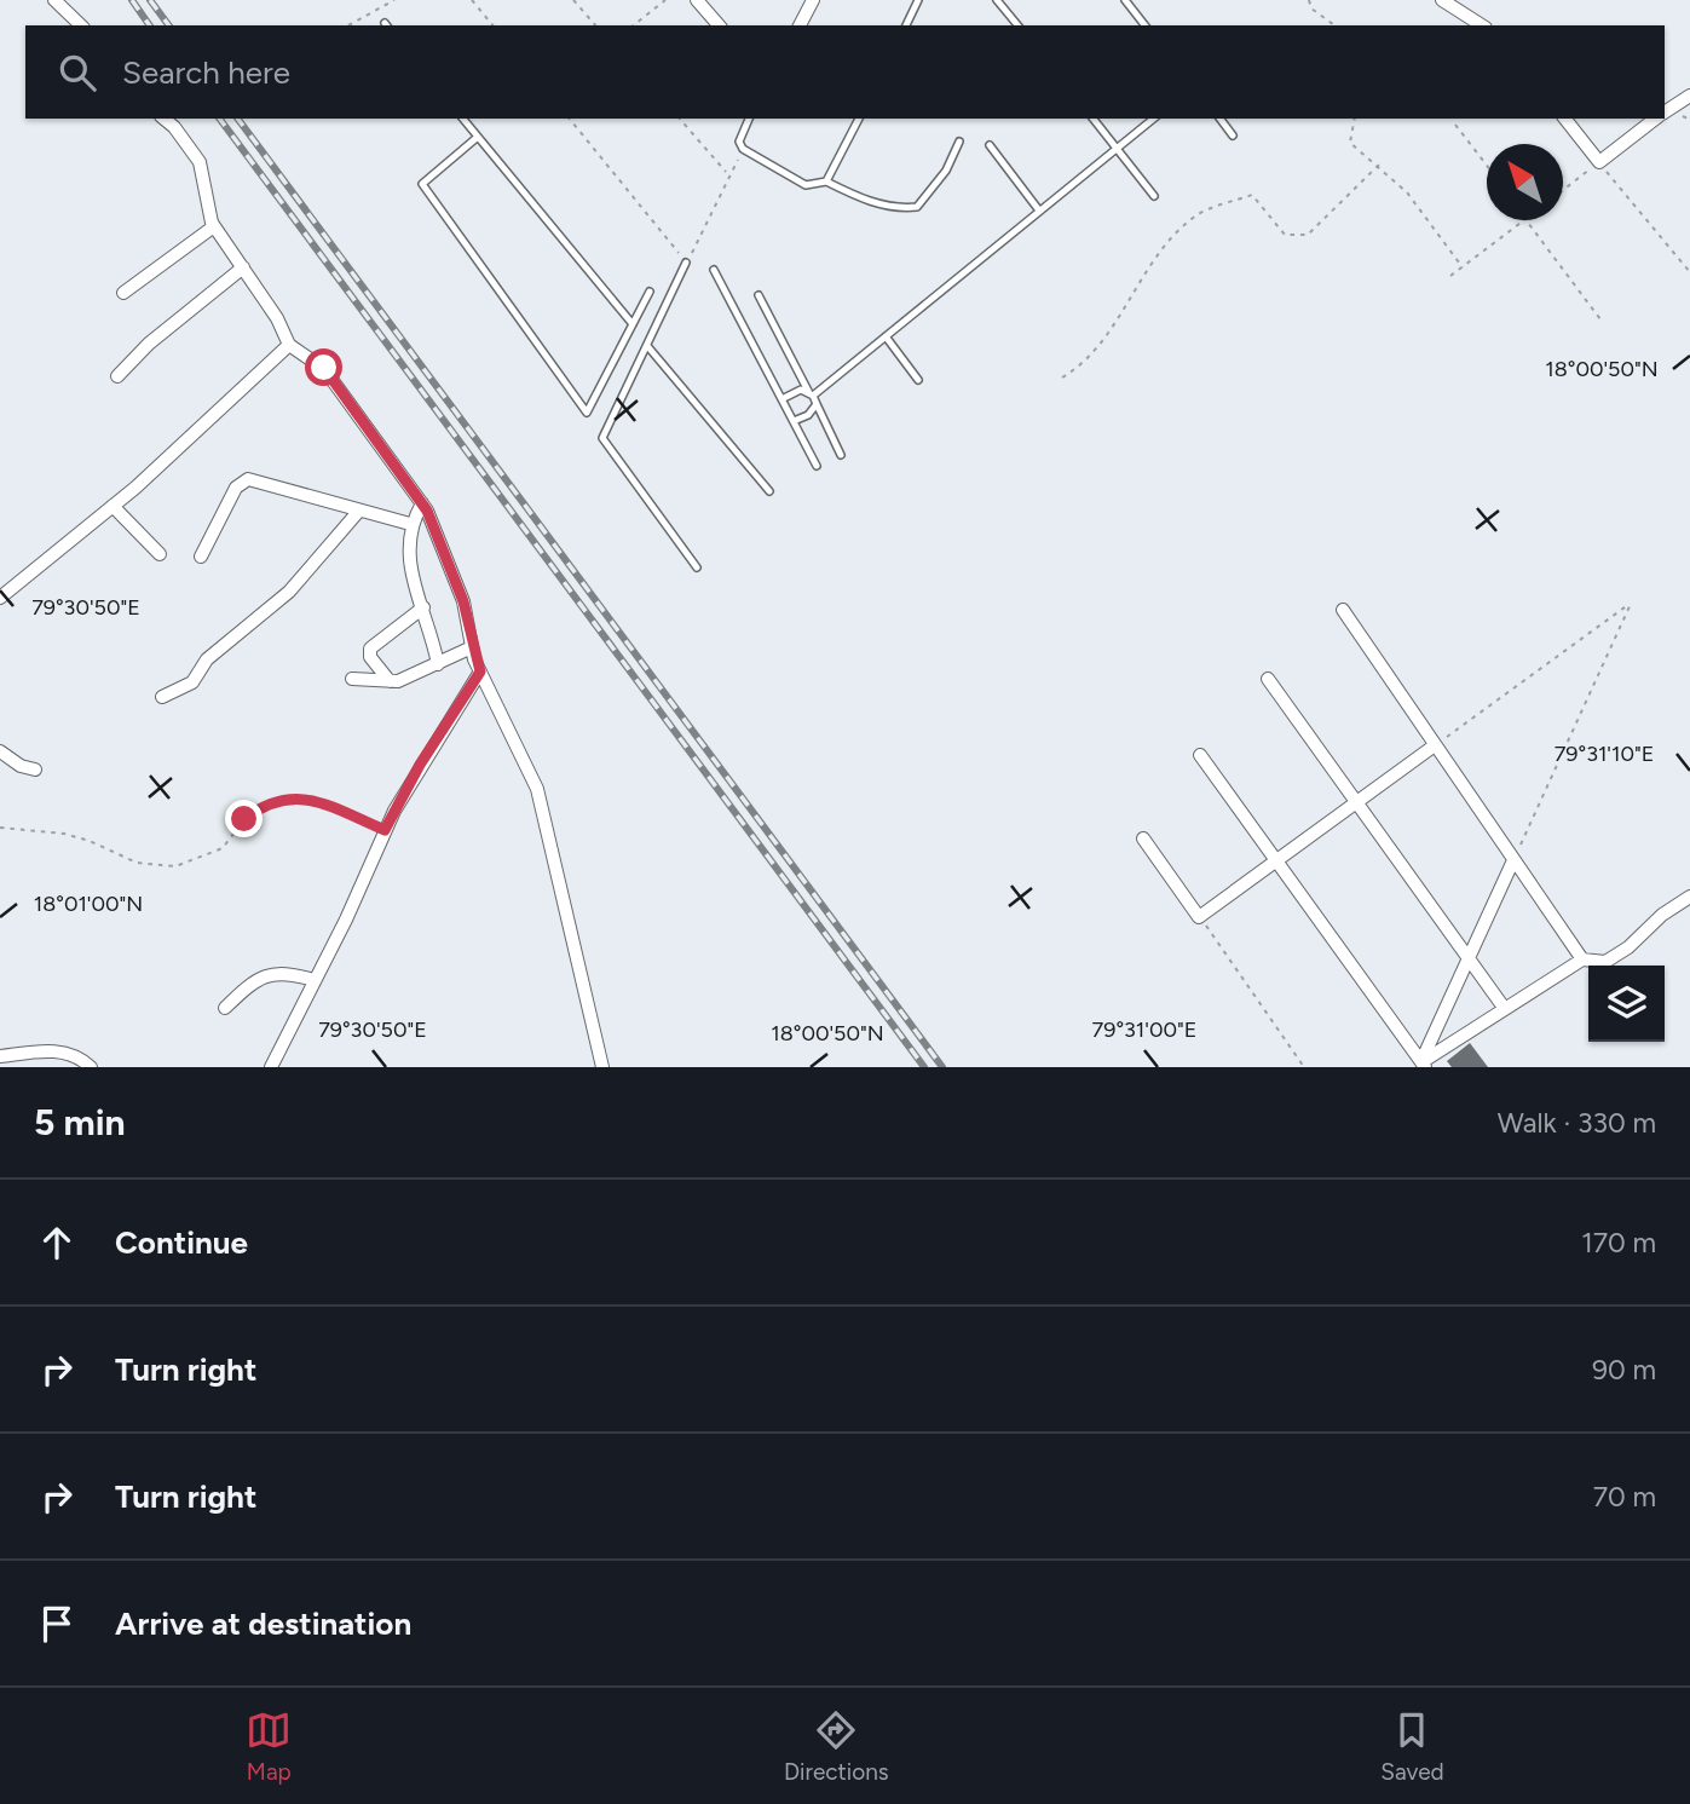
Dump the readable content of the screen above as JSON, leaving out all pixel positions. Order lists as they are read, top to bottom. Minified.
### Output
{"north":"top left","page":{"search":"Search here","heading":["5 min","Walk · 330 m"],"list":[["Continue","170 m"],["Turn right","90 m"],["Turn right","70 m"],"Arrive at destination"],"nav":["Map","Directions","Saved"]},"coordinates":["18°00'50\"N","79°30'50\"E","79°31'10\"E","18°01'00\"N","79°31'00\"E"]}
